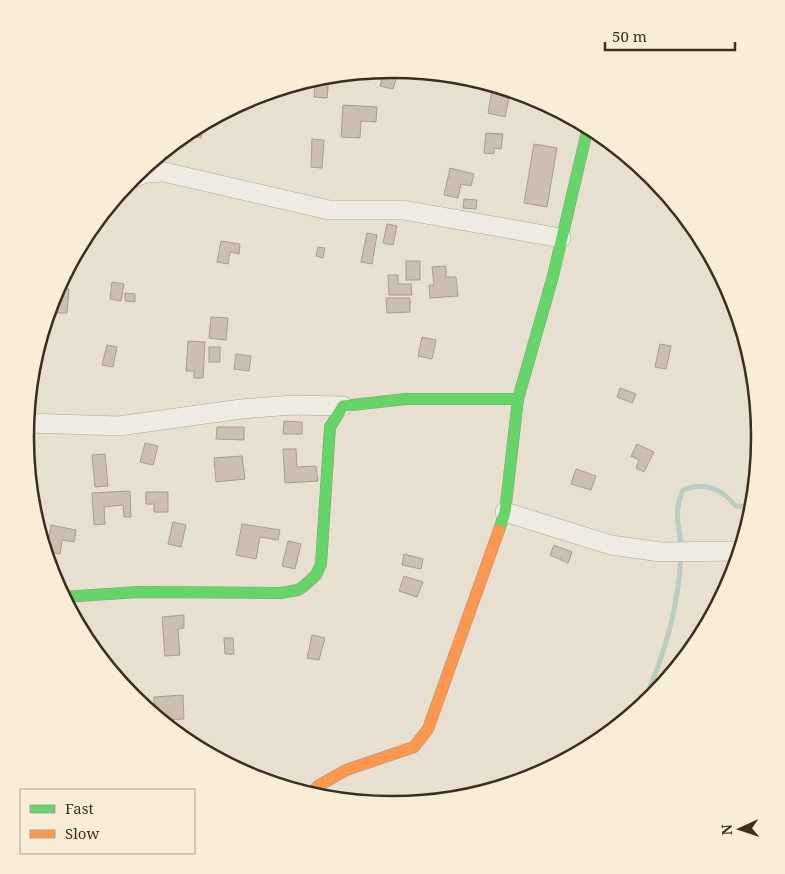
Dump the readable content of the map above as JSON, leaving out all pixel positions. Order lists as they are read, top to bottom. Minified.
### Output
{"legend":["Fast","Slow"],"scale_bar":"50 m","north":"left"}
